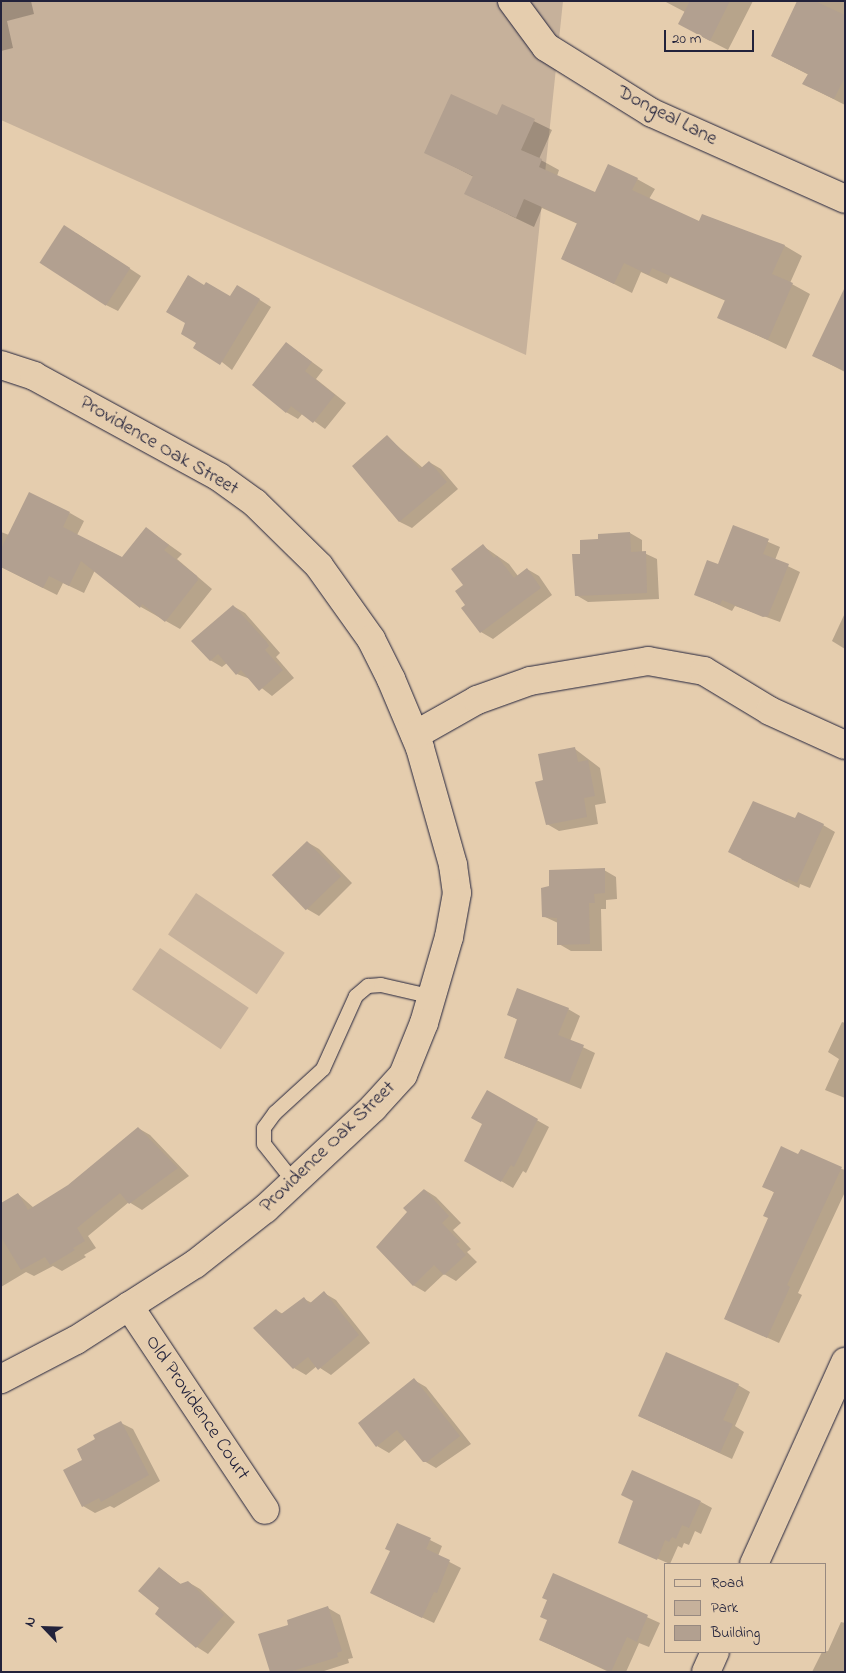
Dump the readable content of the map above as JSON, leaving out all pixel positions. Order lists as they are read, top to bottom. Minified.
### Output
{"streets":{"street":["Dongeal Lane","Providence Oak Street","Old Providence Court"]},"crossings":[["Providence Oak Street","Old Providence Court"]],"legend":["Road","Park","Building"],"scale_bar":"20 m","north":"top left"}
